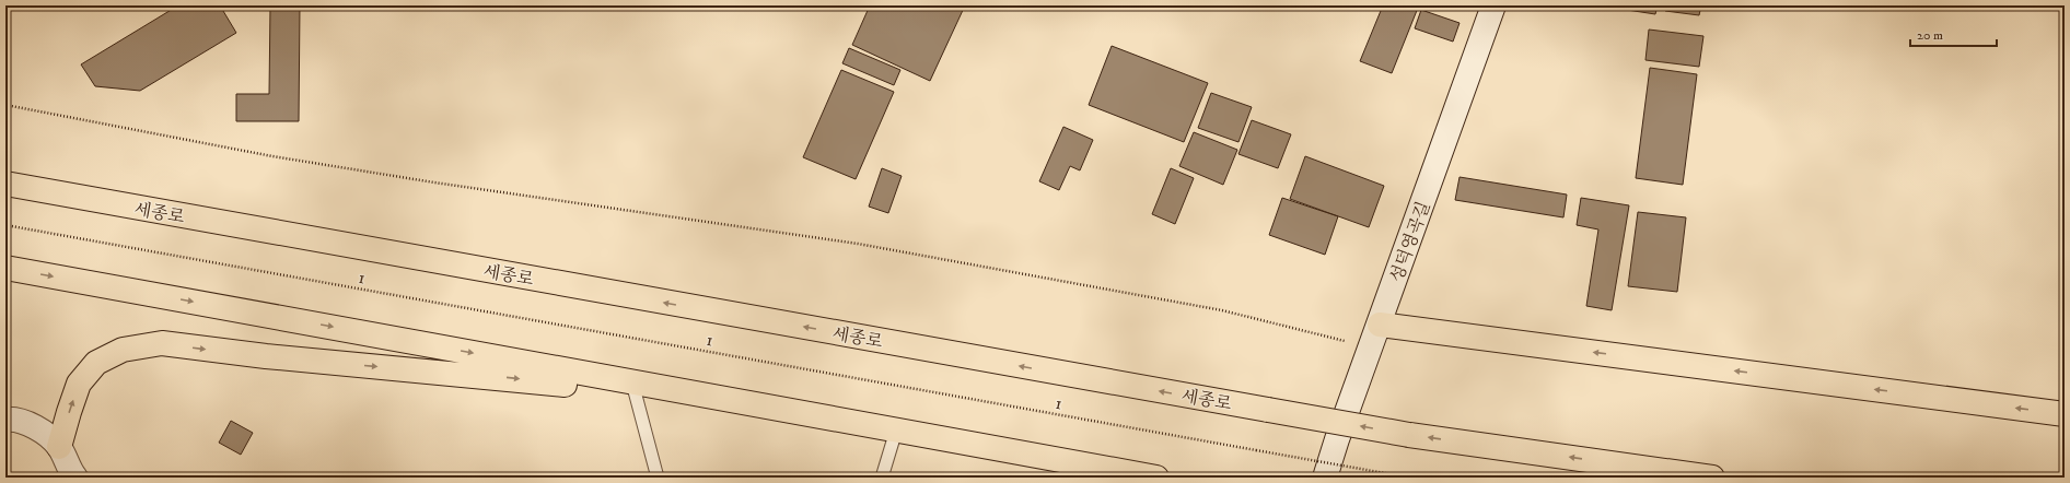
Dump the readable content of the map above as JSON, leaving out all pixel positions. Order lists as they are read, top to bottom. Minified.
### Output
{"streets":{"highway":["세종로","1"],"main road":["성덕영곡길"]},"scale_bar":"20 m"}
